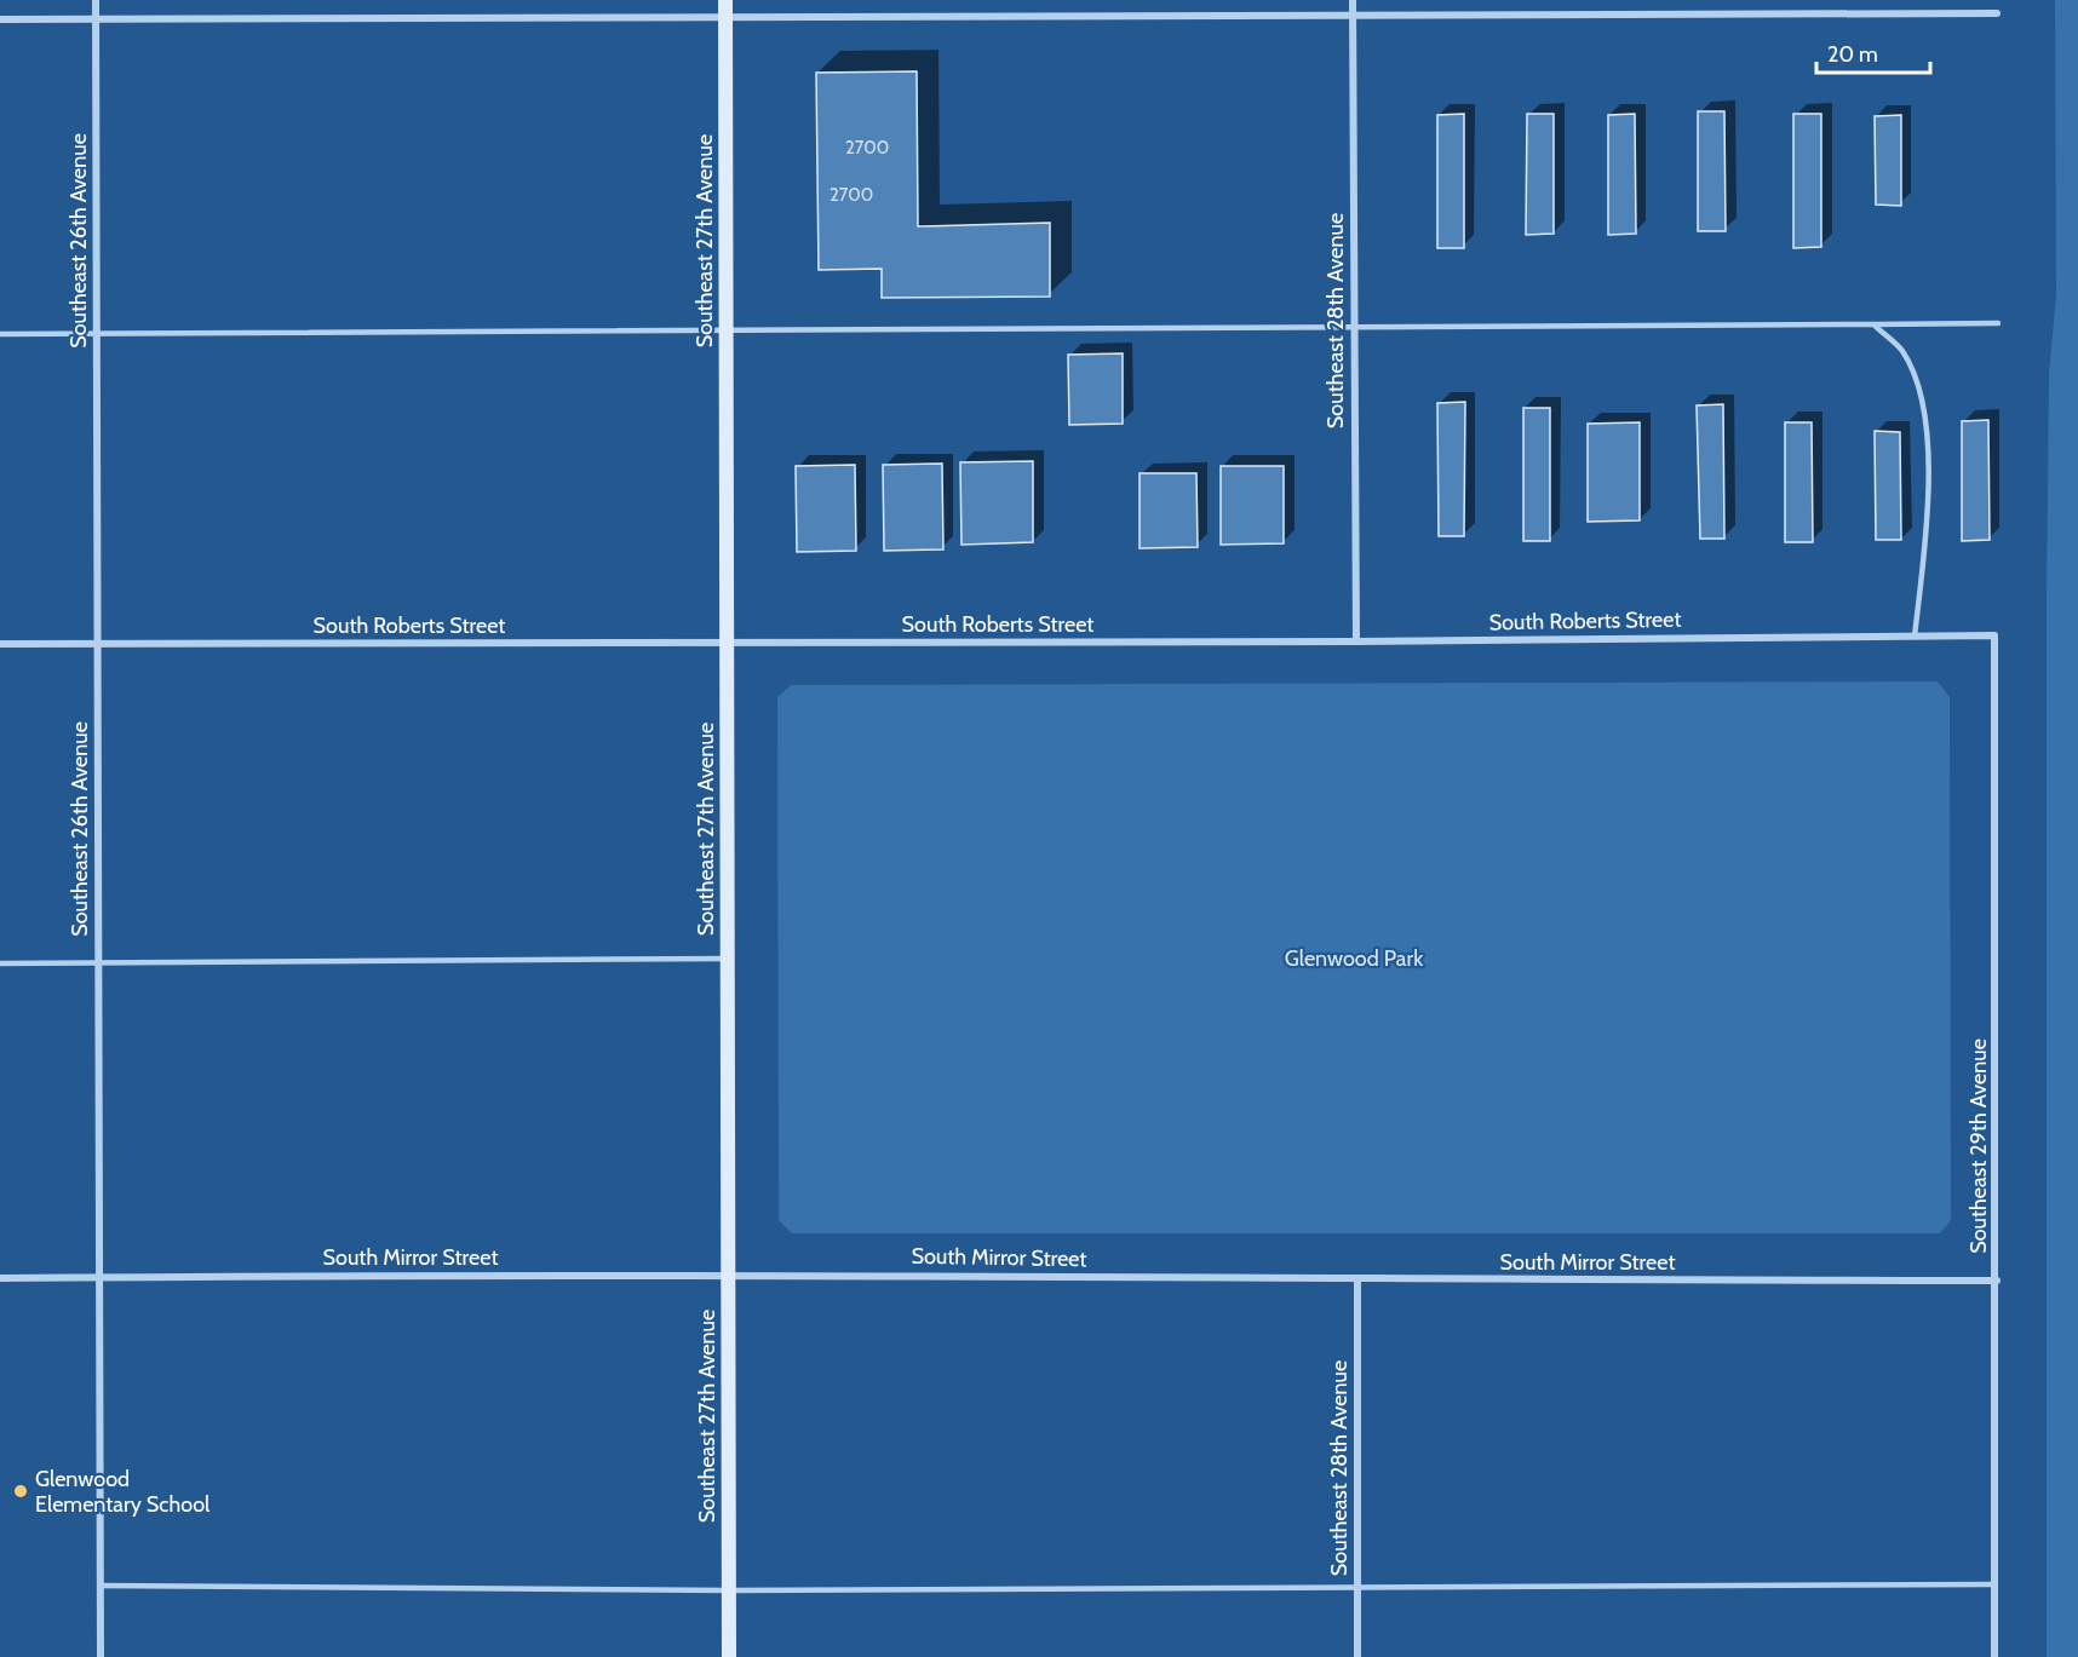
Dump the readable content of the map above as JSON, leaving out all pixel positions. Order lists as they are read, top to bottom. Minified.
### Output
{"streets":{"main road":["Southeast 27th Avenue"],"street":["Southeast 26th Avenue","Southeast 28th Avenue","South Roberts Street","Southeast 29th Avenue","South Mirror Street"]},"crossings":[["Southeast 26th Avenue","South Roberts Street"],["Southeast 26th Avenue","South Mirror Street"],["Southeast 27th Avenue","South Roberts Street"],["Southeast 27th Avenue","South Mirror Street"],["Southeast 28th Avenue","South Roberts Street"],["Southeast 28th Avenue","South Mirror Street"],["South Roberts Street","Southeast 29th Avenue"],["Southeast 29th Avenue","South Mirror Street"]],"parks":["Glenwood Park"],"places":["Glenwood Elementary School"],"house_numbers":["2700","2700"],"scale_bar":"20 m"}
